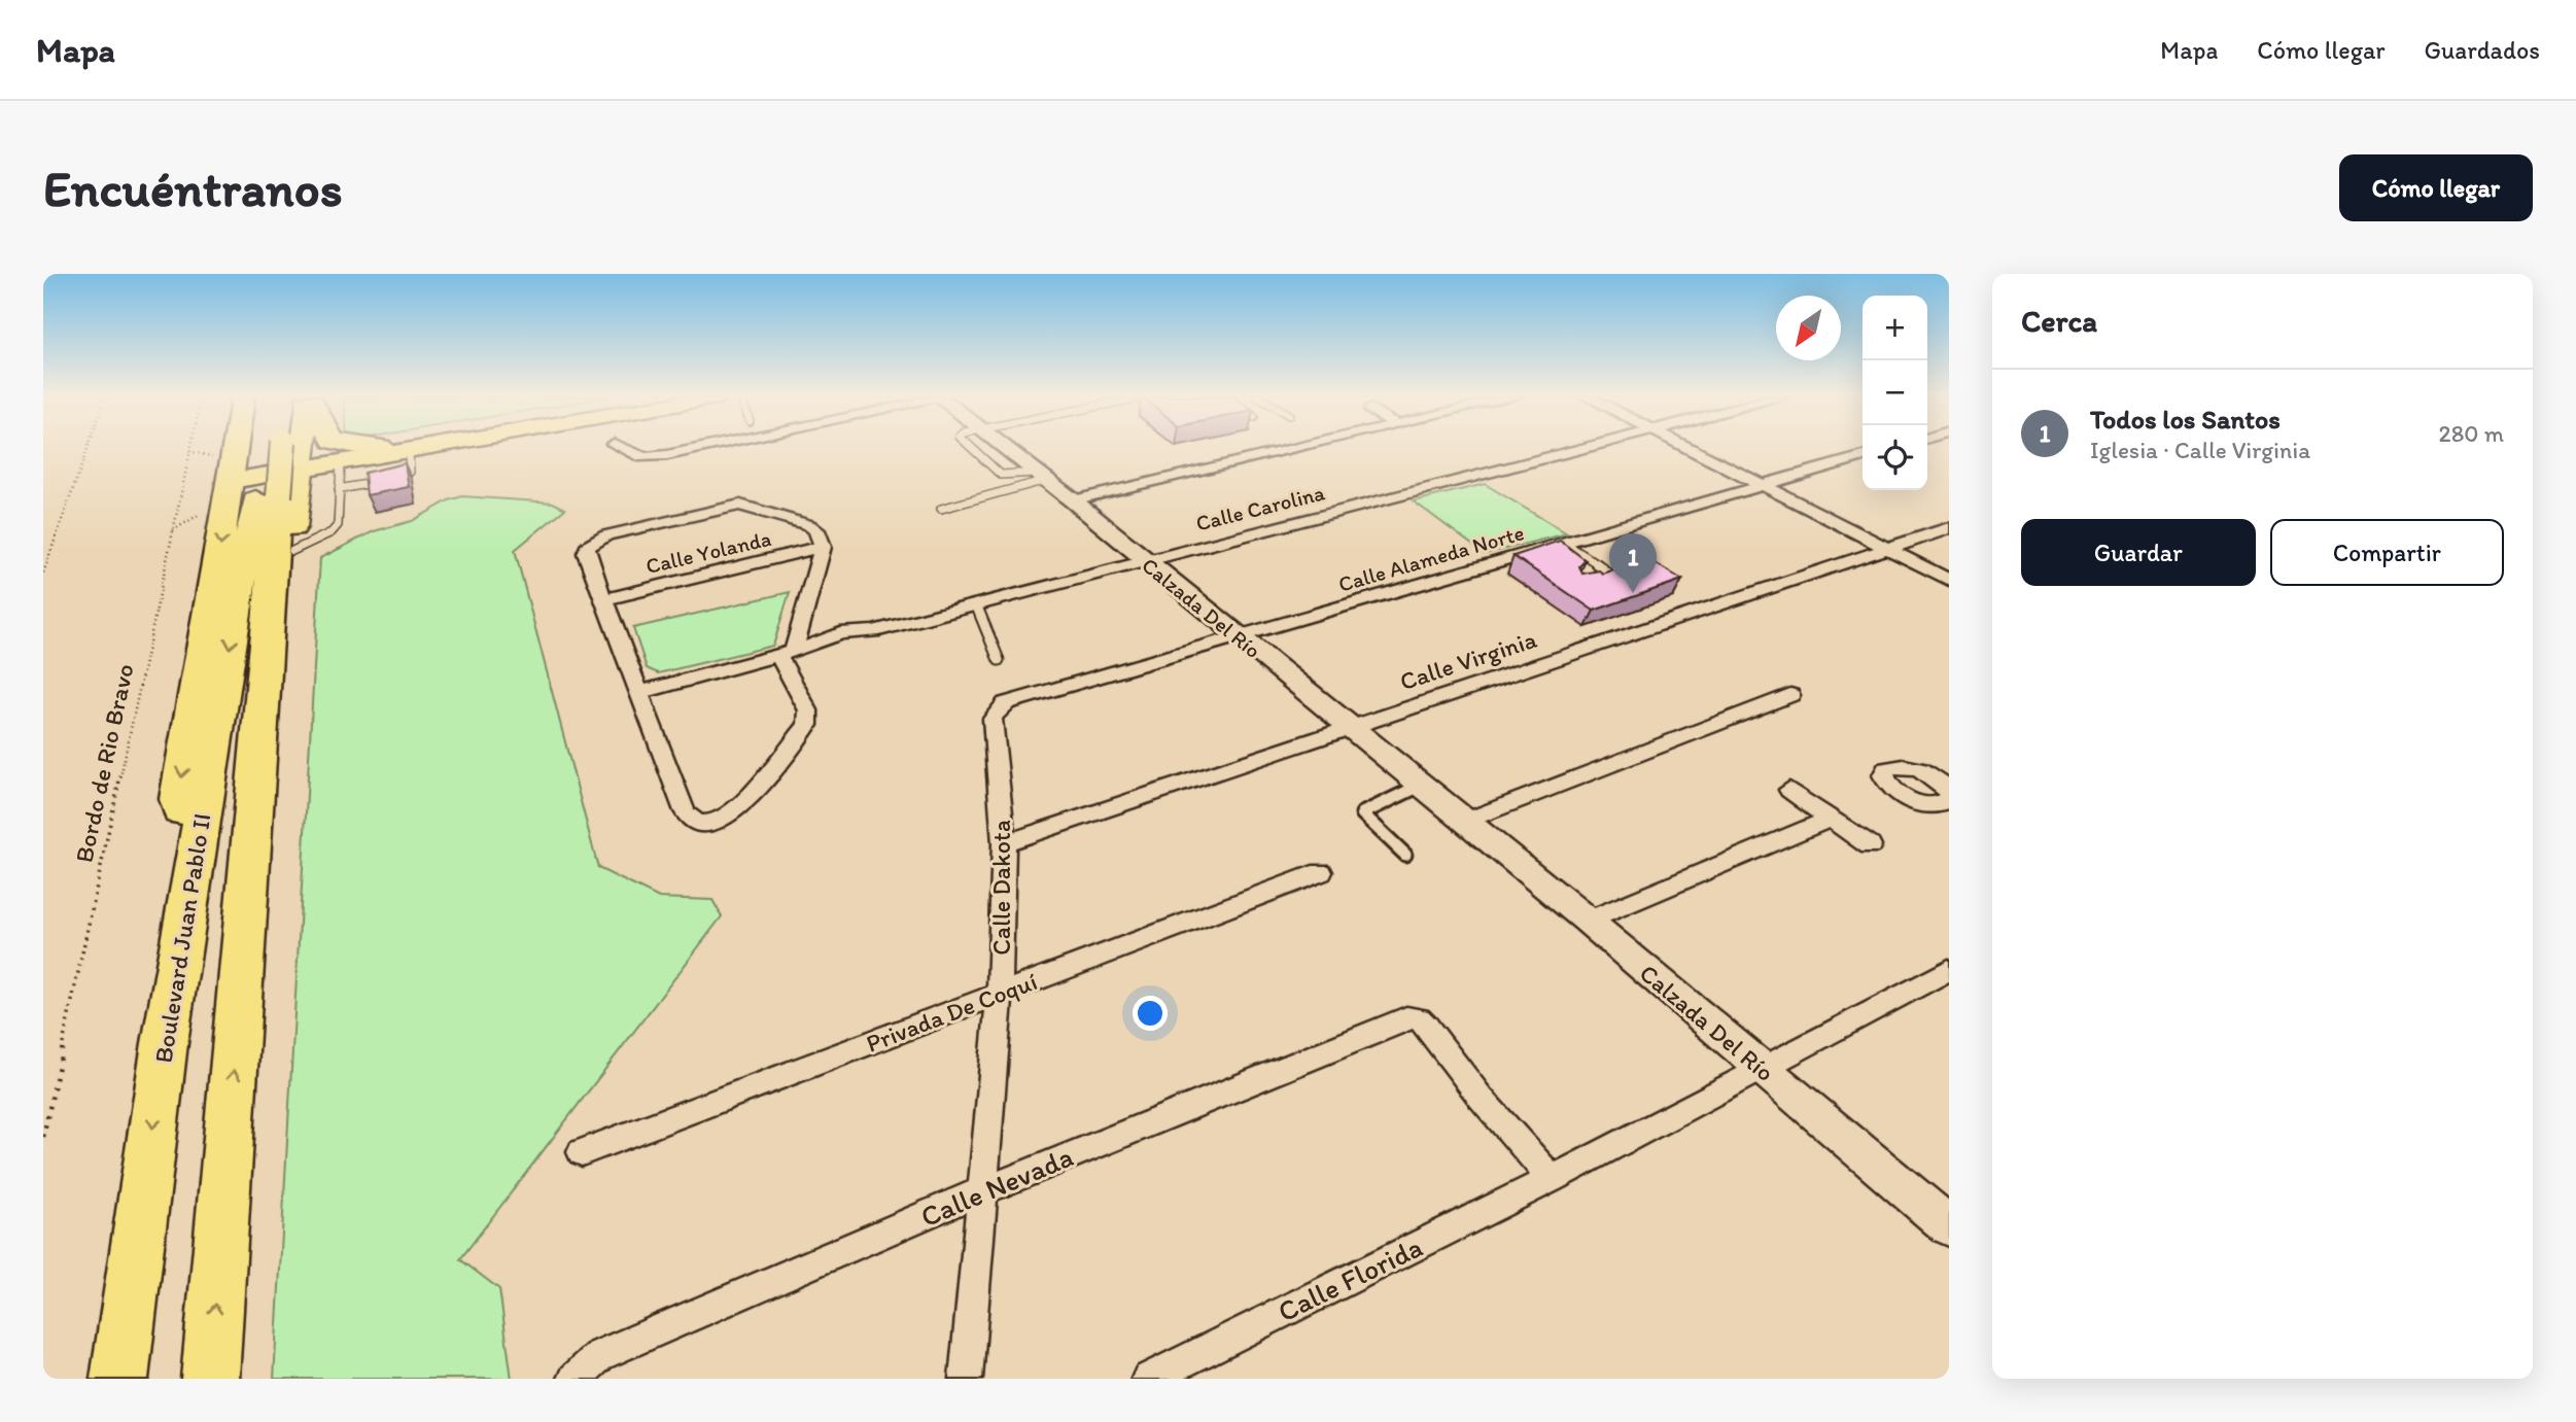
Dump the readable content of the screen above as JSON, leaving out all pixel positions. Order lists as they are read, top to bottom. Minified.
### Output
{"streets":{"highway":["Boulevard Juan Pablo II"],"street":["Calle Carolina","Calle Yolanda","Calle Alameda Norte","Calzada Del Río","Calle Virginia","Calle Dakota","Privada De Coquí","Calle Nevada","Calle Florida"],"path":["Bordo de Rio Bravo"]},"crossings":[["Calle Carolina","Calzada Del Río"],["Calle Alameda Norte","Calzada Del Río"],["Calle Alameda Norte","Calle Dakota"],["Calzada Del Río","Calle Virginia"],["Calzada Del Río","Calle Florida"],["Calle Virginia","Calle Dakota"],["Calle Dakota","Privada De Coquí"],["Calle Dakota","Calle Nevada"],["Calle Nevada","Calle Florida"]],"north":"bottom left","page":{"header":"Mapa","nav":["Mapa","Cómo llegar","Guardados"],"buttons":["Cómo llegar",["Guardar","Compartir"]],"title":"Encuéntranos","heading":"Cerca","map_buttons":["+","−"],"list":[{"mark":"1","name":"Todos los Santos","note":"Iglesia · Calle Virginia","value":"280 m"}],"pins":"1"}}
